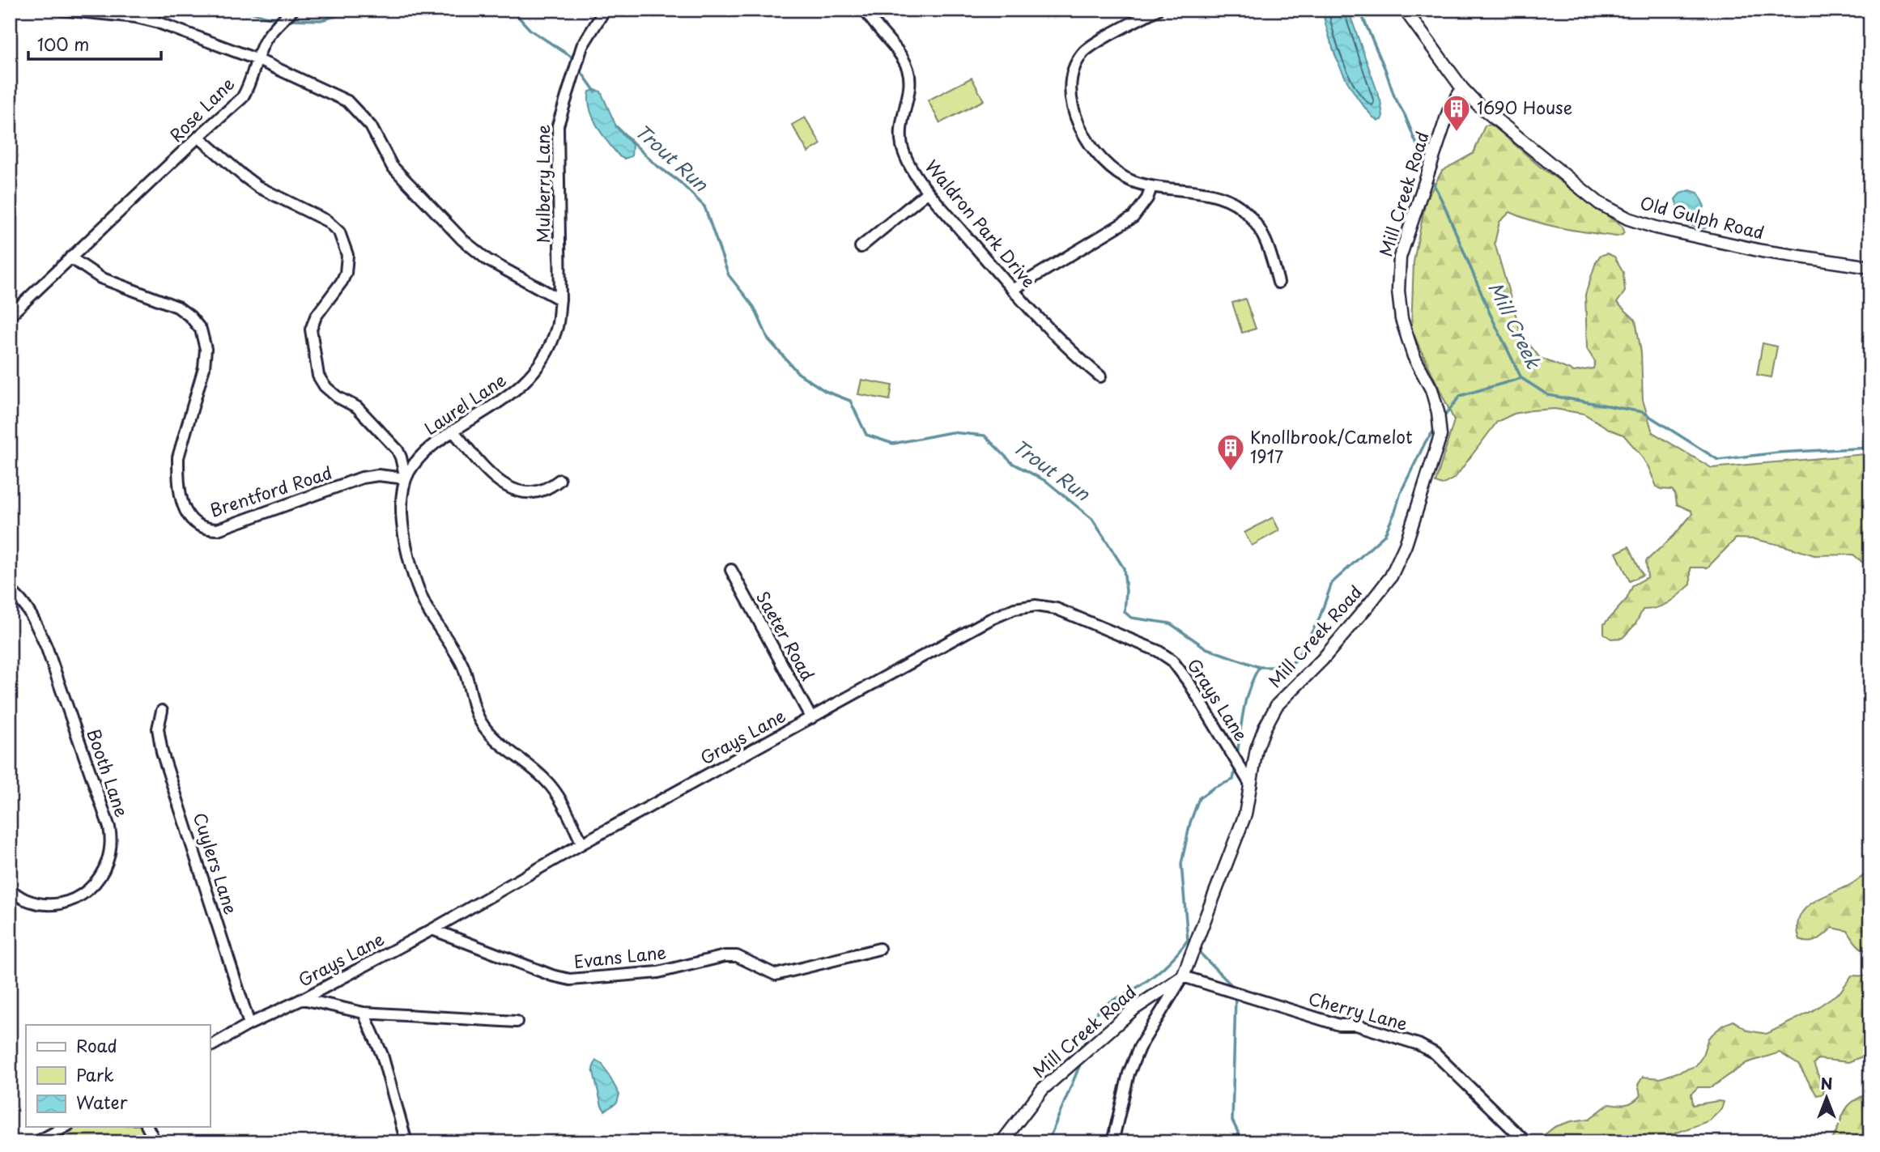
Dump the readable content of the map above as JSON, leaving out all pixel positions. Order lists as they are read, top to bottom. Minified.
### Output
{"streets":{"street":["Rose Lane","Mulberry Lane","Mill Creek Road","Old Gulph Road","Waldron Park Drive","Laurel Lane","Brentford Road","Saeter Road","Grays Lane","Booth Lane","Cuylers Lane","Evans Lane","Cherry Lane"]},"crossings":[["Rose Lane","Brentford Road"],["Mulberry Lane","Laurel Lane"],["Mill Creek Road","Old Gulph Road"],["Mill Creek Road","Grays Lane"],["Mill Creek Road","Cherry Lane"],["Laurel Lane","Brentford Road"],["Laurel Lane","Grays Lane"],["Saeter Road","Grays Lane"],["Grays Lane","Cuylers Lane"],["Grays Lane","Evans Lane"]],"water":["Trout Run","Mill Creek"],"places":{"building":["1690 House","Knollbrook/Camelot 1917"]},"legend":["Road","Park","Water"],"scale_bar":"100 m","north":"top"}
